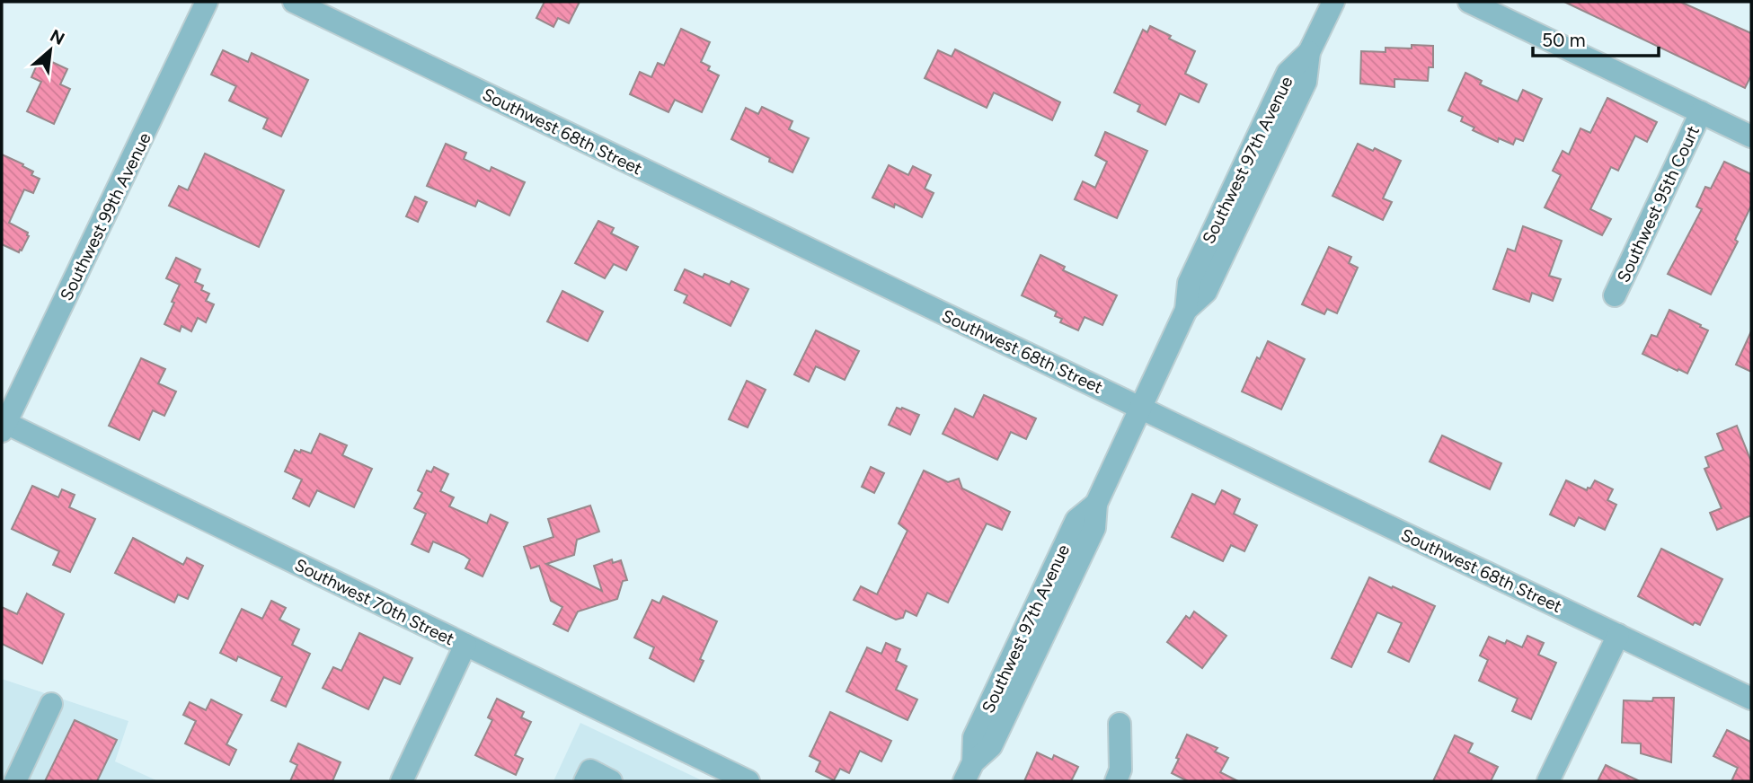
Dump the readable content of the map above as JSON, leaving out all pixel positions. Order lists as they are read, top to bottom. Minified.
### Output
{"streets":{"street":["Southwest 68th Street","Southwest 97th Avenue","Southwest 95th Court","Southwest 99th Avenue","Southwest 70th Street"]},"crossings":[["Southwest 68th Street","Southwest 97th Avenue"],["Southwest 99th Avenue","Southwest 70th Street"]],"scale_bar":"50 m","north":"top right"}
